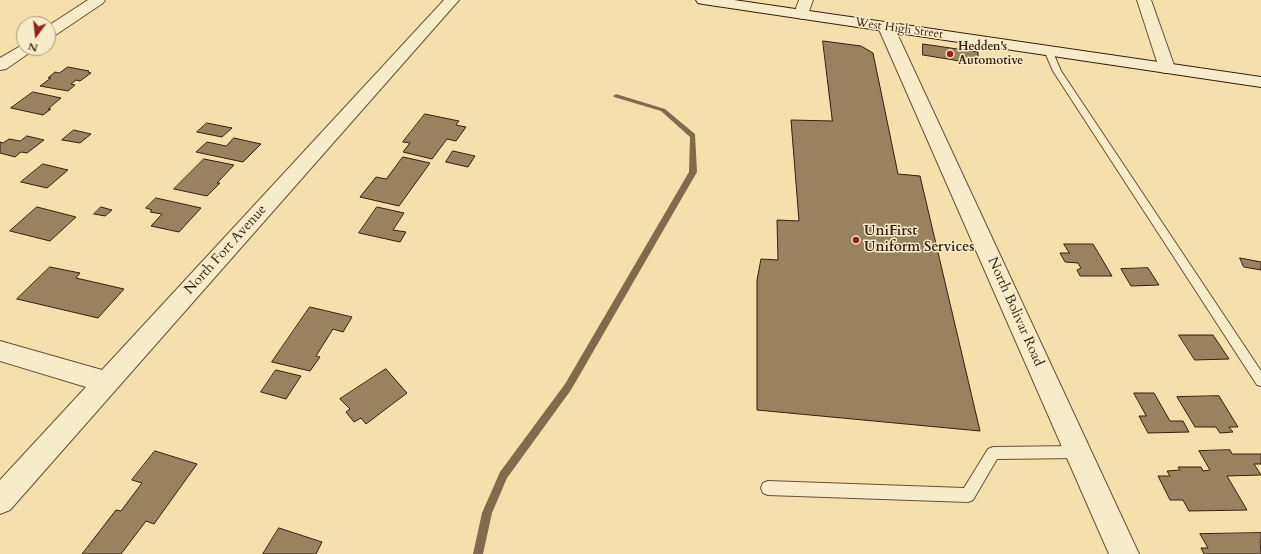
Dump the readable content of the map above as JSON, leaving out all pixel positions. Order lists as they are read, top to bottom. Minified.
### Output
{"streets":{"street":["West High Street","North Fort Avenue","North Bolivar Road"]},"crossings":[["West High Street","North Bolivar Road"]],"places":["Hedden's Automotive","UniFirst Uniform Services"],"north":"bottom"}
